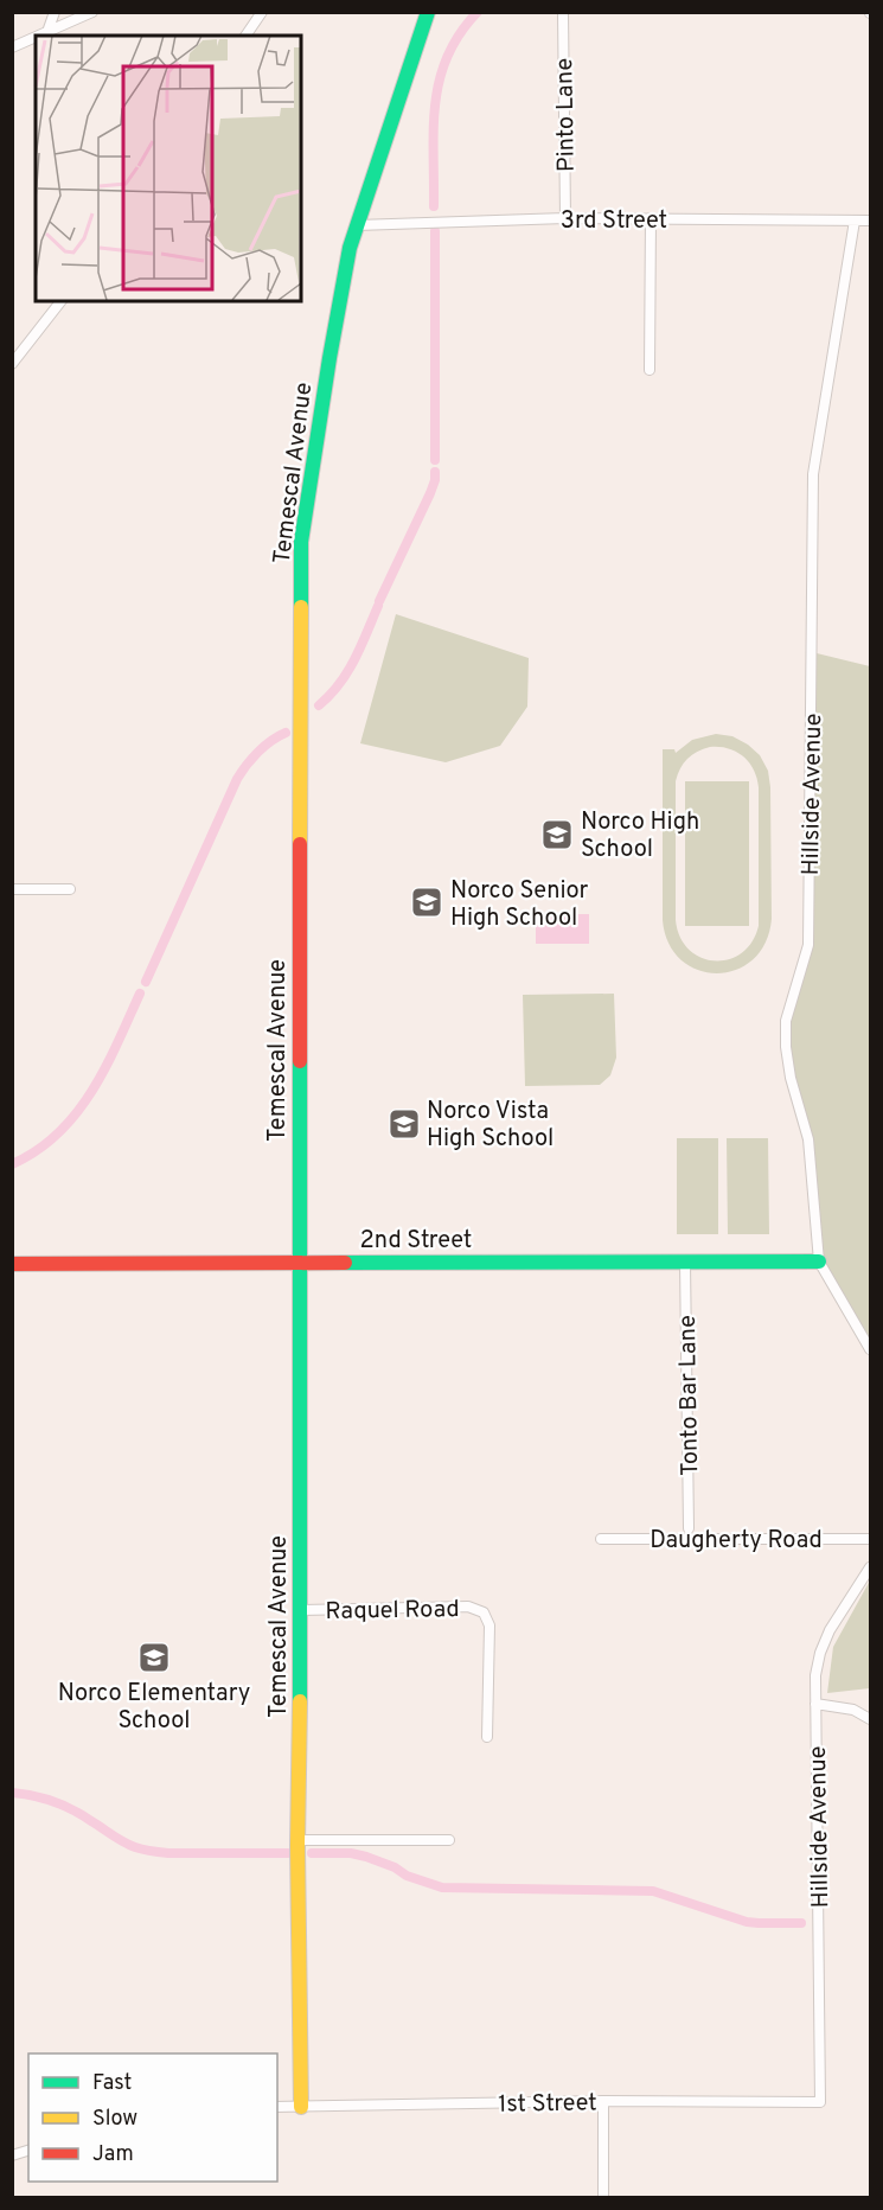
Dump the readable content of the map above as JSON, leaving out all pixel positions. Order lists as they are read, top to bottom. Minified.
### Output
{"streets":{"street":["Pinto Lane","3rd Street","Temescal Avenue","Hillside Avenue","2nd Street","Tonto Bar Lane","Daugherty Road","Raquel Road","1st Street"]},"crossings":[["Pinto Lane","3rd Street"],["3rd Street","Temescal Avenue"],["3rd Street","Hillside Avenue"],["Temescal Avenue","2nd Street"],["Temescal Avenue","Raquel Road"],["Temescal Avenue","1st Street"],["Hillside Avenue","2nd Street"],["Hillside Avenue","1st Street"],["2nd Street","Tonto Bar Lane"]],"places":{"school or university":["Norco High School","Norco Senior High School","Norco Vista High School","Norco Elementary School"]},"legend":["Fast","Slow","Jam"]}
